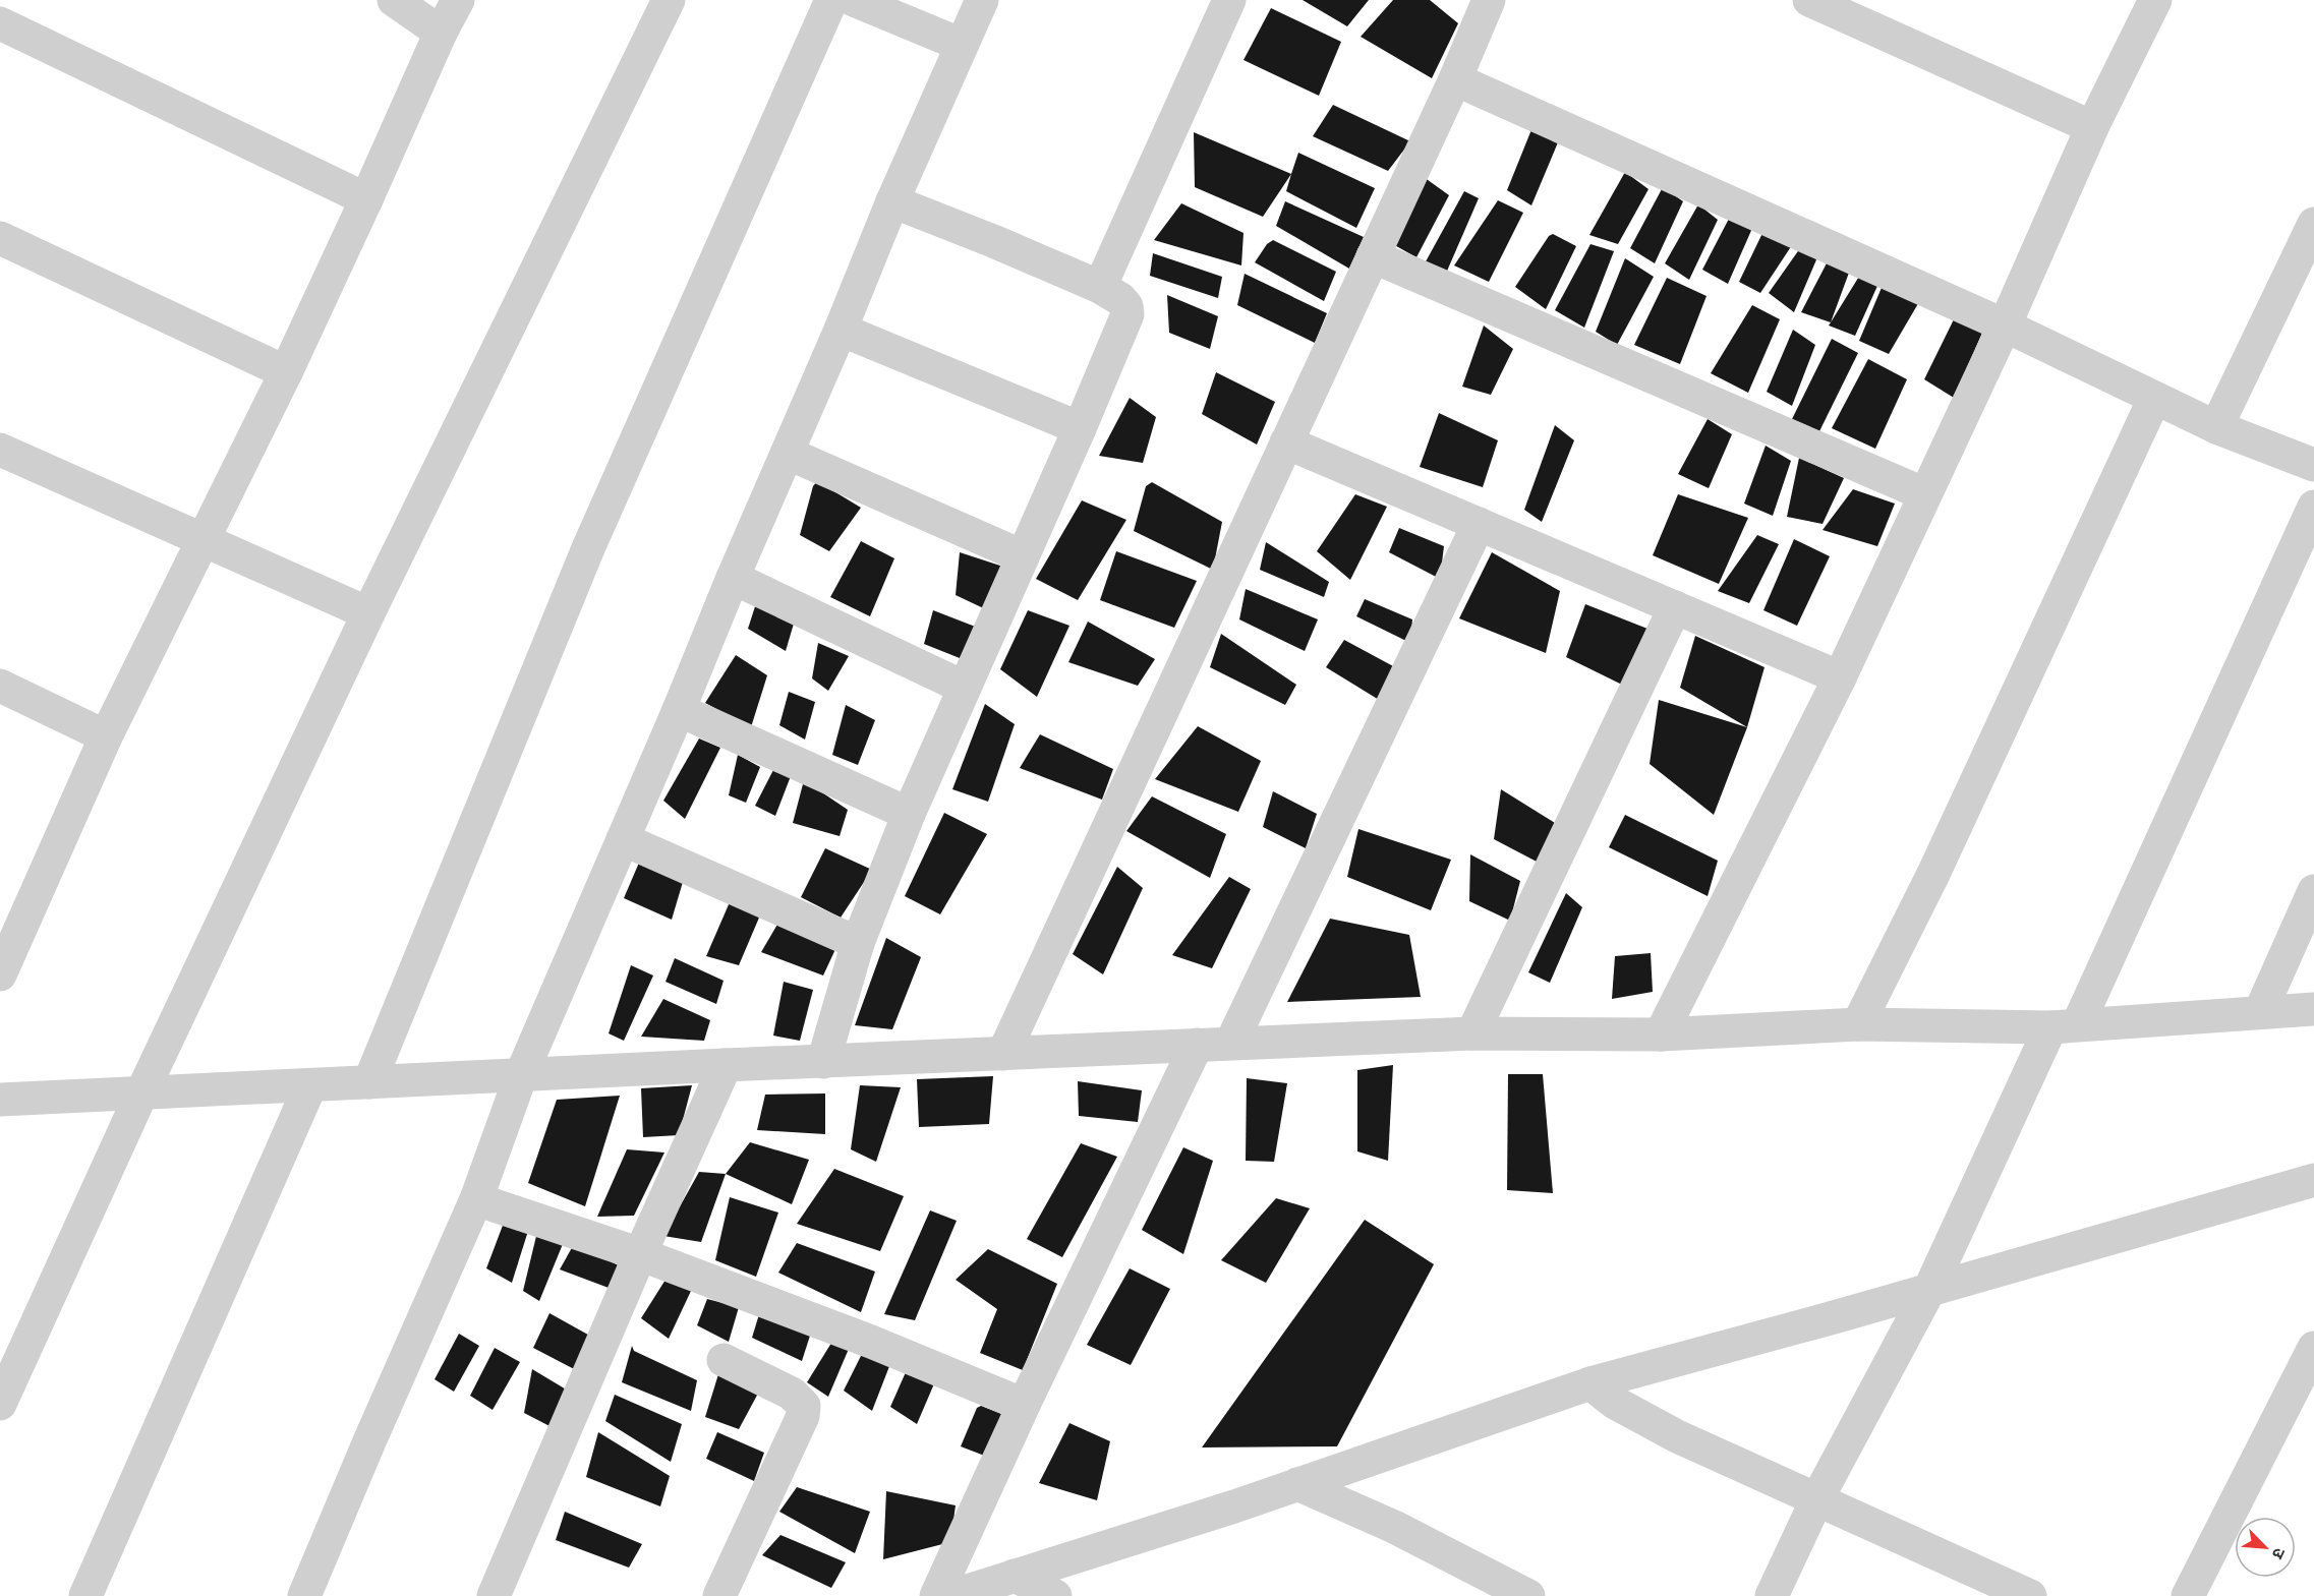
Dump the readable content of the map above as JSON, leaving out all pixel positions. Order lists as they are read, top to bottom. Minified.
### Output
{"north":"bottom right"}
